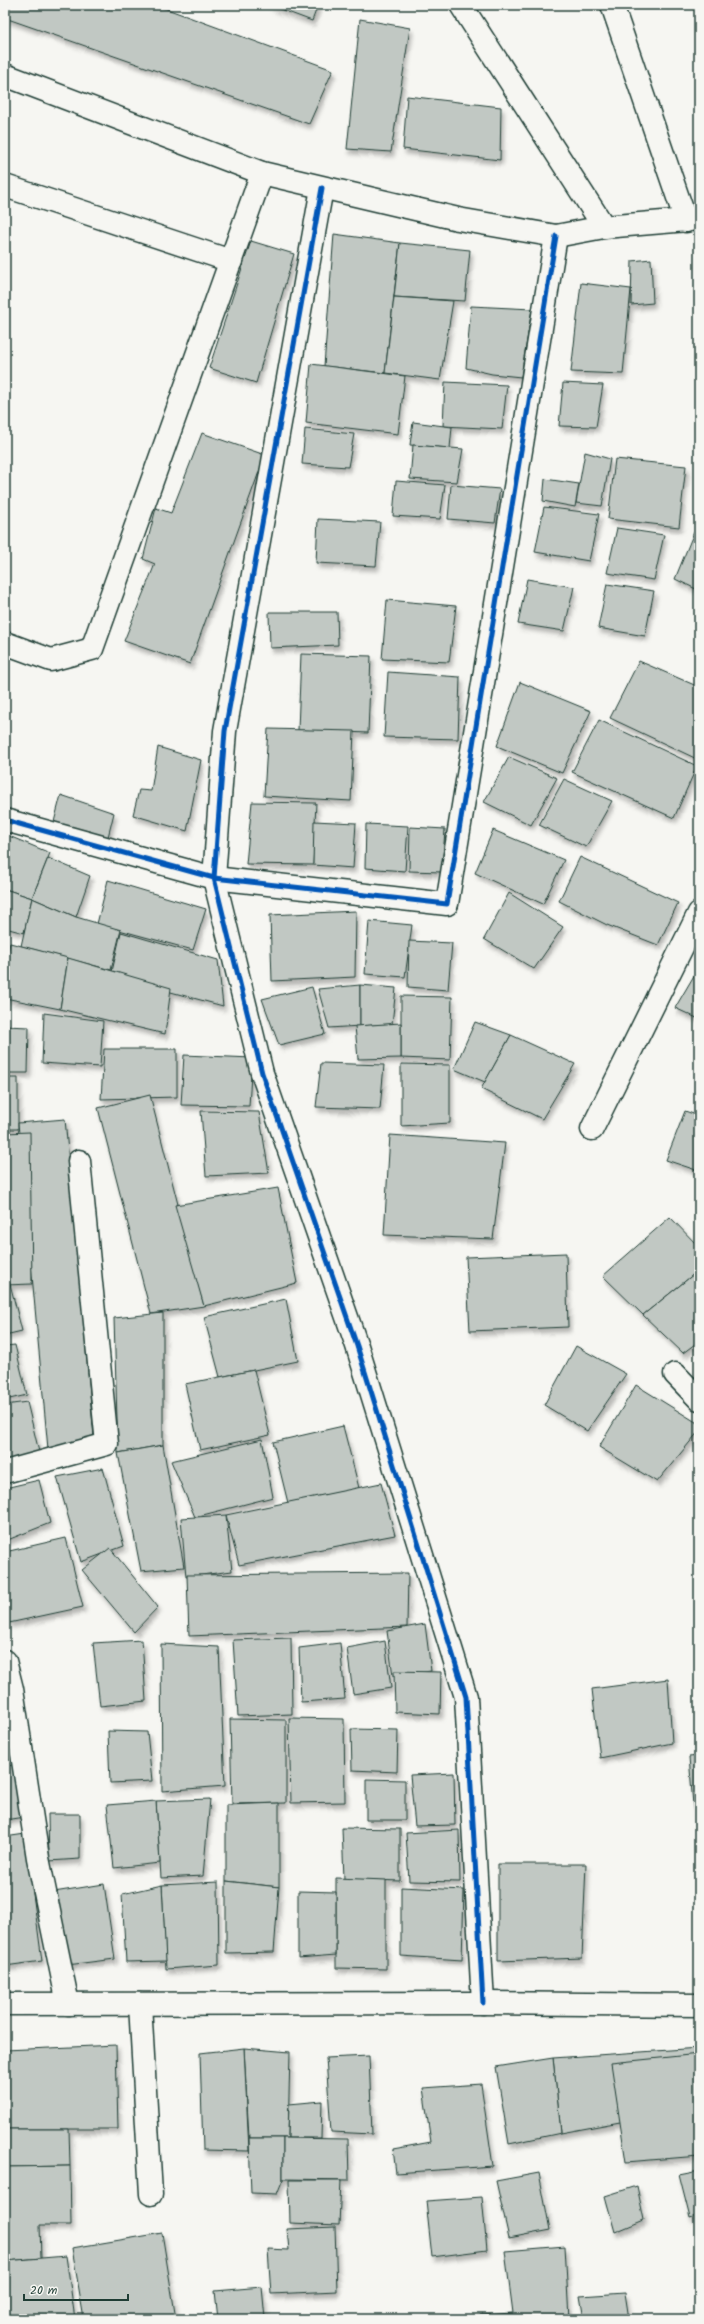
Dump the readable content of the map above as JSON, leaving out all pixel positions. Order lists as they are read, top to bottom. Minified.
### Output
{"scale_bar":"20 m"}
